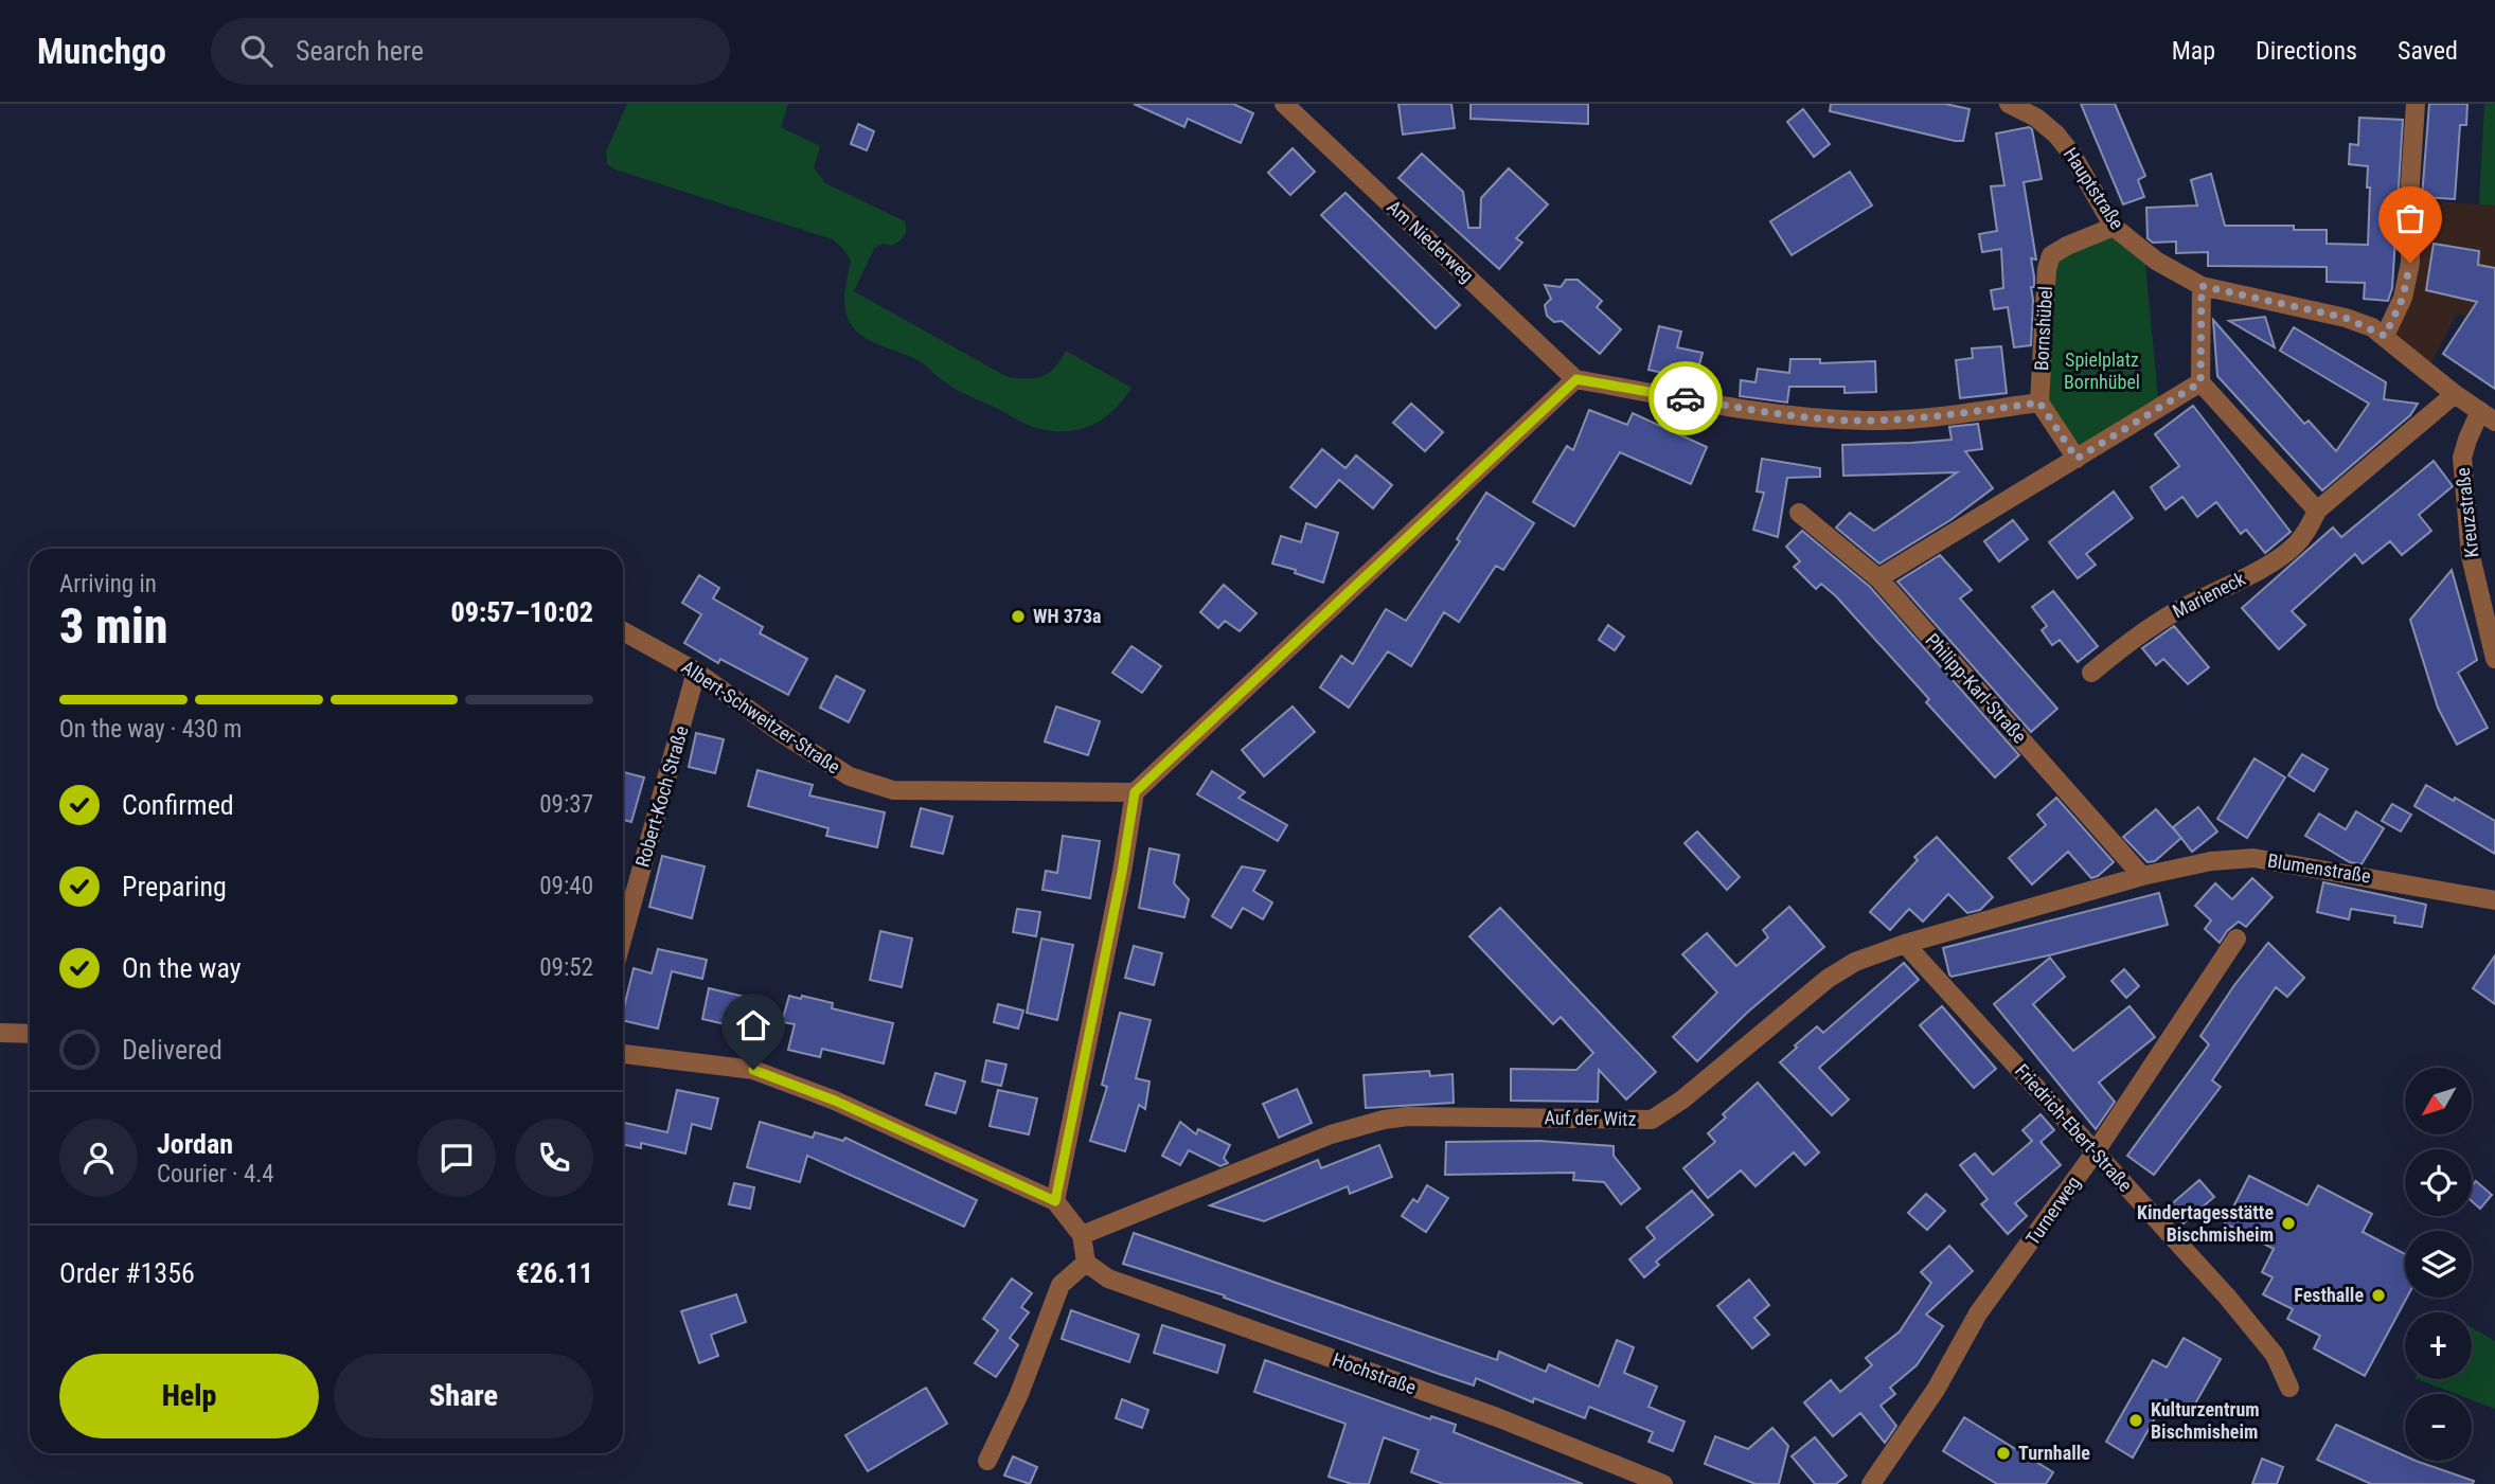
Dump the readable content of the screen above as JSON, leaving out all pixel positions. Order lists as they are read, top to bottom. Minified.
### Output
{"streets":{"street":["Hauptstraße","Am Niederweg","Bornshübel","Kreuzstraße","Marieneck","Philipp-Karl-Straße","Albert-Schweitzer-Straße","Robert-Koch Straße","Blumenstraße","Auf der Witz","Friedrich-Ebert-Straße","Turnerweg","Hochstraße"]},"crossings":[["Hauptstraße","Bornshübel"],["Hauptstraße","Kreuzstraße"],["Hauptstraße","Marieneck"],["Philipp-Karl-Straße","Blumenstraße"],["Philipp-Karl-Straße","Auf der Witz"],["Albert-Schweitzer-Straße","Robert-Koch Straße"],["Blumenstraße","Auf der Witz"],["Auf der Witz","Friedrich-Ebert-Straße"],["Friedrich-Ebert-Straße","Turnerweg"]],"parks":["Spielplatz Bornhübel"],"places":["WH 373a","Kindertagesstätte Bischmisheim","Festhalle","Kulturzentrum Bischmisheim","Turnhalle"],"north":"bottom left","page":{"header":"Munchgo","search":"Search here","nav":["Map","Directions","Saved"],"heading":["3 min","Arriving in","09:57–10:02"],"panel":["Jordan","Courier · 4.4","Order #1356","€26.11"],"bar":"On the way · 430 m","list":[["Confirmed","09:37"],["Preparing","09:40"],["On the way","09:52"],"Delivered"],"map_buttons":["+","−"],"buttons":["Help","Share"]}}
